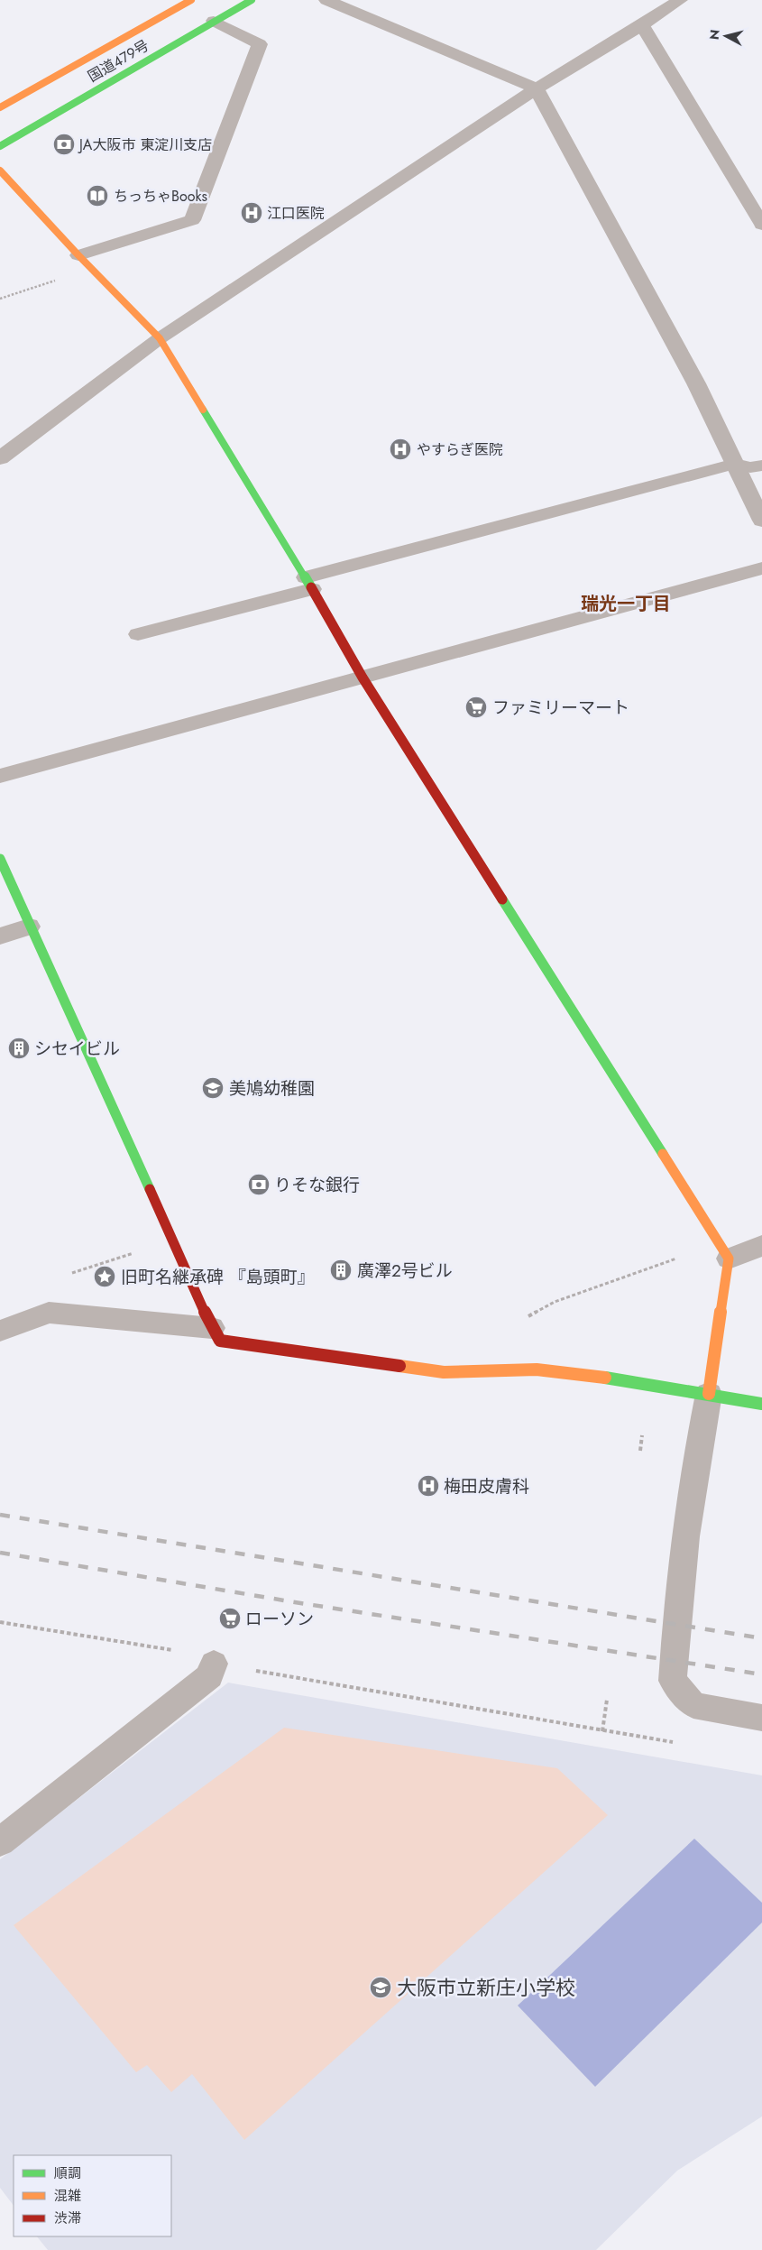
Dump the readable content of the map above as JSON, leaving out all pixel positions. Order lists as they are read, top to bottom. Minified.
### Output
{"streets":{"main road":["国道479号"]},"districts":["瑞光一丁目"],"places":{"bank":["JA大阪市 東淀川支店","りそな銀行"],"library":["ちっちゃBooks"],"hospital":["江口医院","やすらぎ医院","梅田皮膚科"],"supermarket":["ファミリーマート","ローソン"],"building":["シセイビル","廣澤2号ビル"],"school or university":["美鳩幼稚園","大阪市立新庄小学校"],"place":["旧町名継承碑 『島頭町』"]},"legend":["順調","混雑","渋滞"],"north":"left"}
